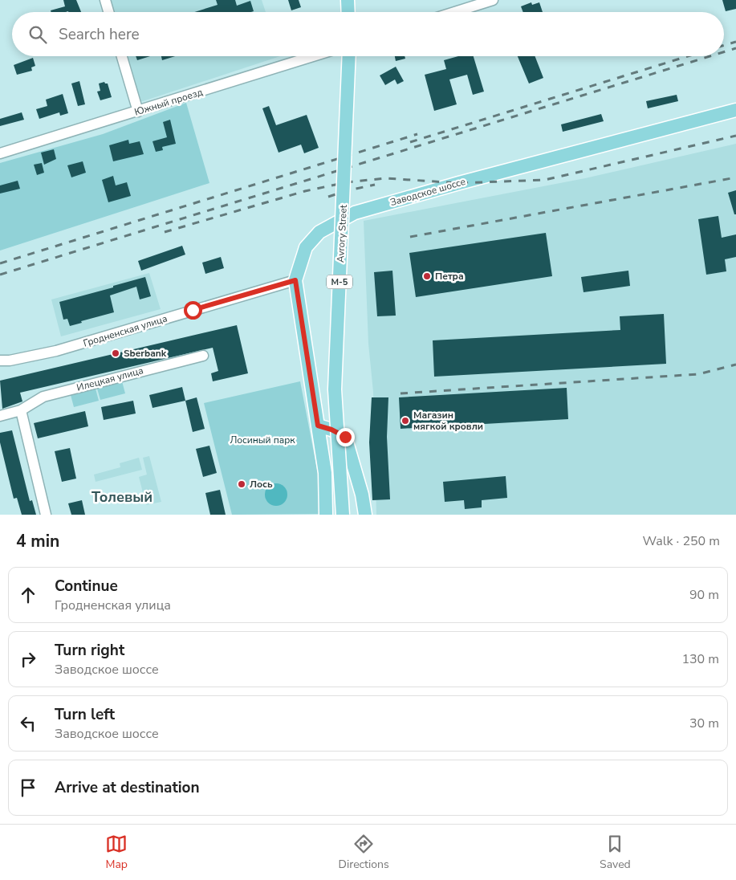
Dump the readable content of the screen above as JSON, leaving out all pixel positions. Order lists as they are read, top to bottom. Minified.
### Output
{"streets":{"main road":["Заводское шоссе","Avrory Street","М-5"],"street":["Южный проезд","Гродненская улица","Илецкая улица"]},"crossings":[["Заводское шоссе","Гродненская улица"]],"districts":["Толевый"],"parks":["Лосиный парк"],"places":["Петра","Sberbank","Магазин мягкой кровли","Лось"],"page":{"search":"Search here","heading":["4 min","Walk · 250 m"],"list":[["Continue","Гродненская улица","90 m"],["Turn right","Заводское шоссе","130 m"],["Turn left","Заводское шоссе","30 m"],"Arrive at destination"],"nav":["Map","Directions","Saved"]}}
